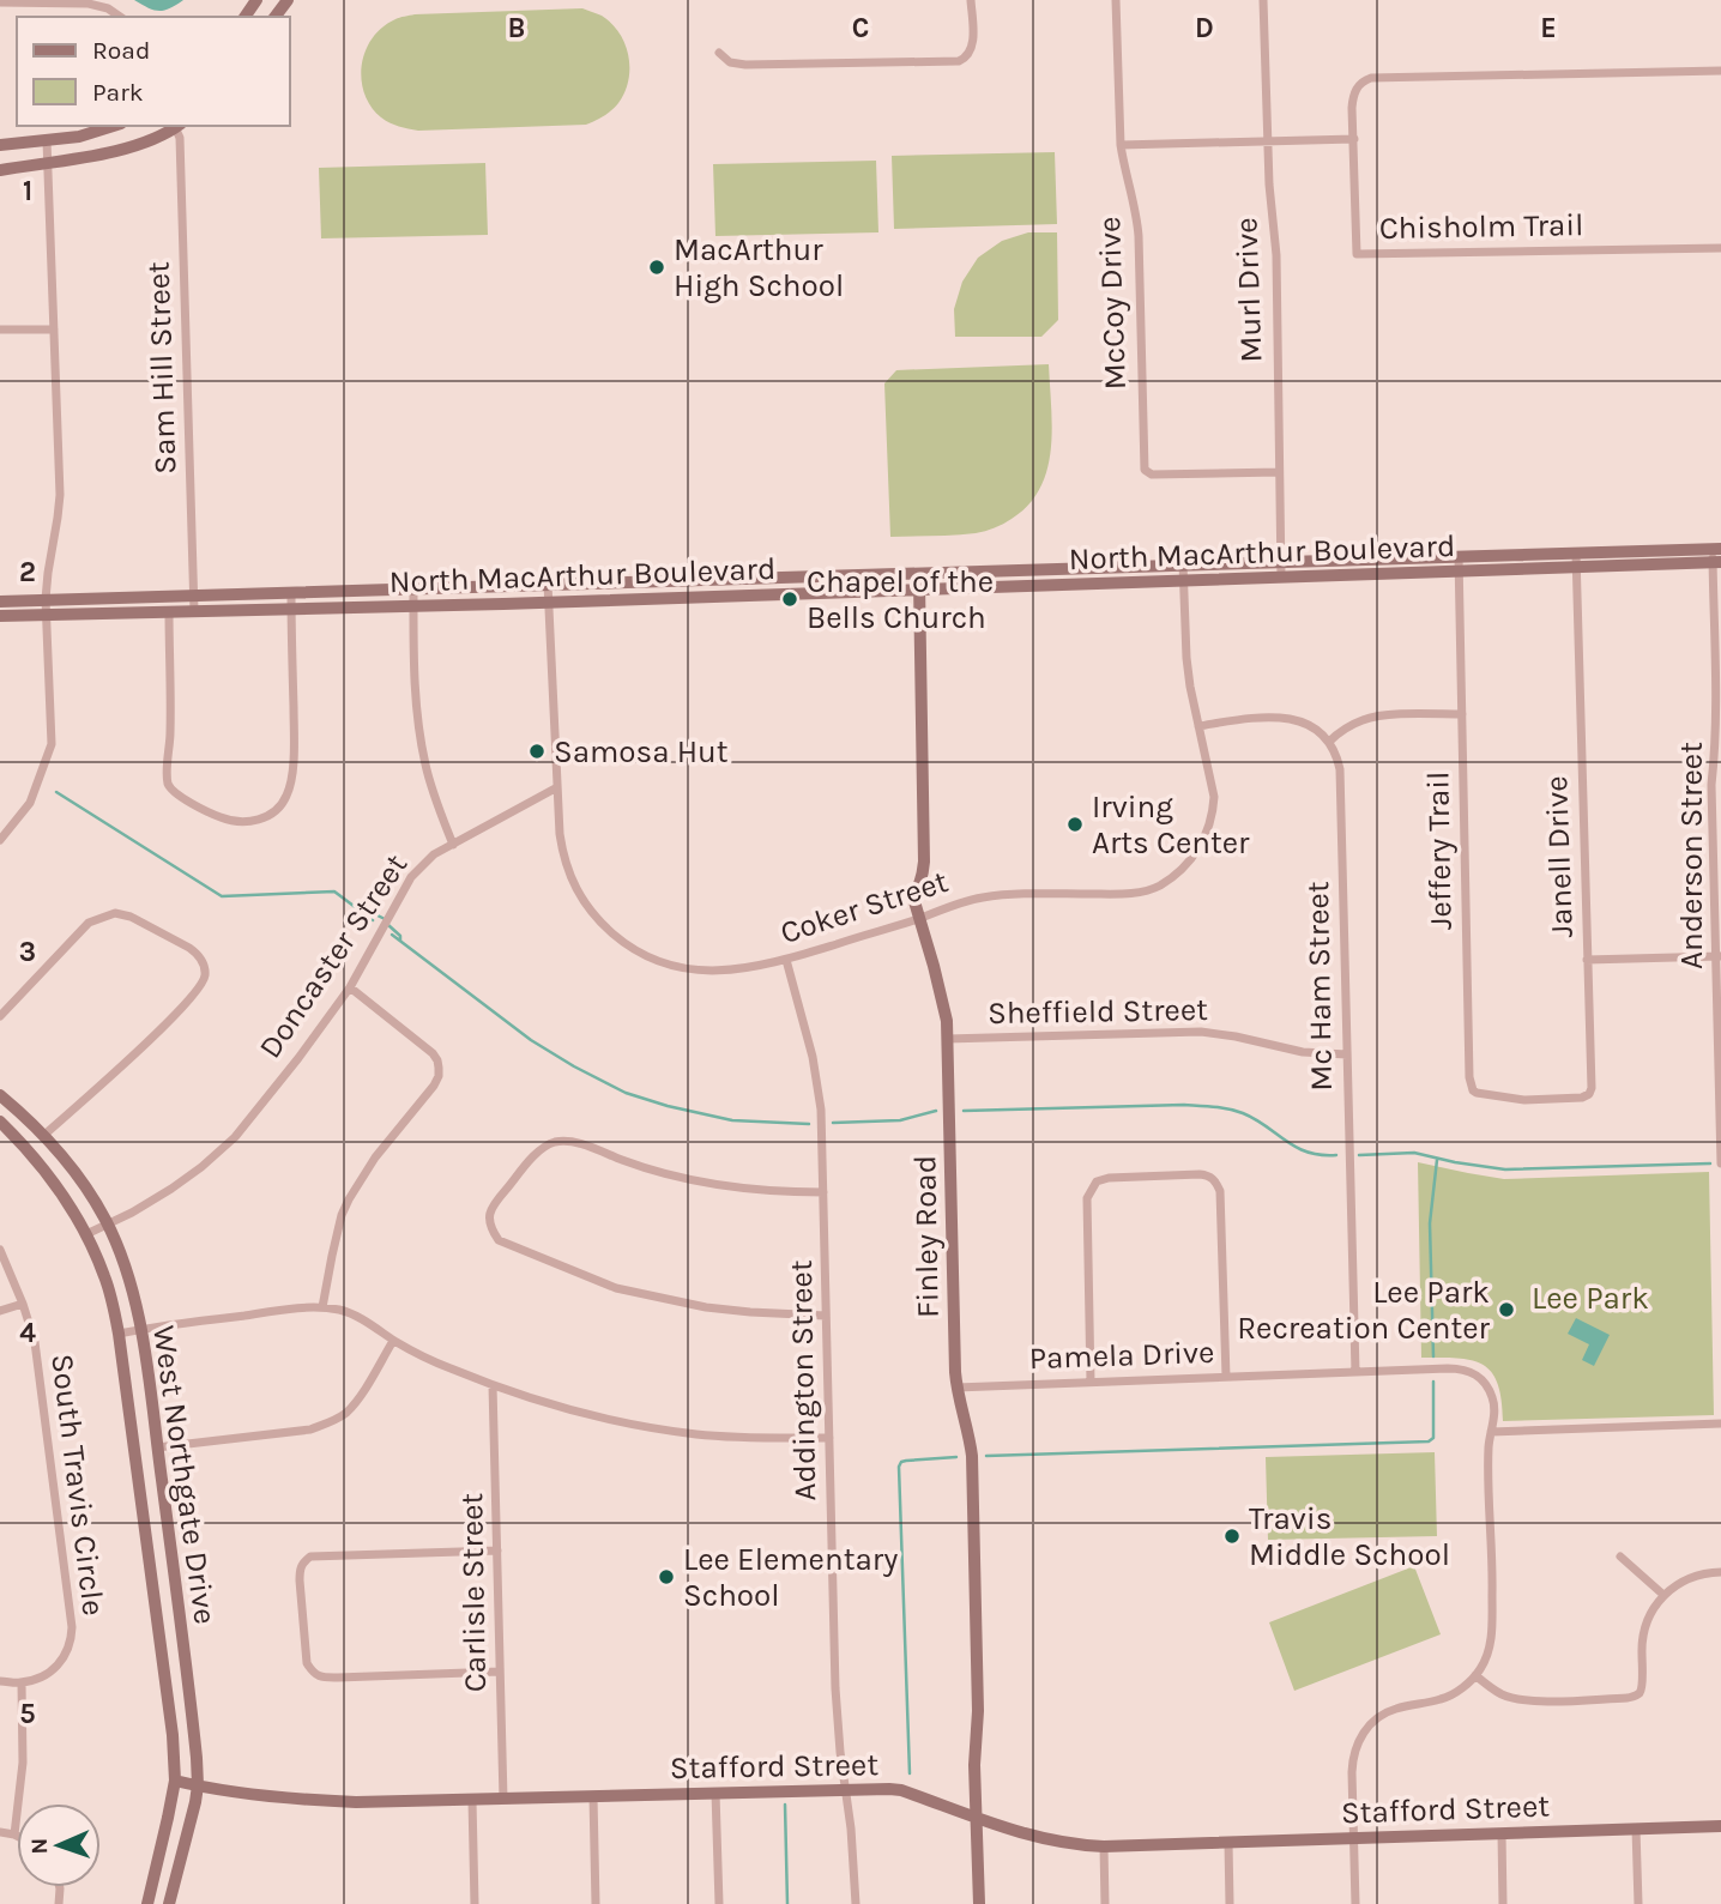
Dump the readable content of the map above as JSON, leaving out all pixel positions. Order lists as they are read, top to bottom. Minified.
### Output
{"streets":{"main road":["North MacArthur Boulevard","Finley Road","West Northgate Drive","Stafford Street"],"street":["Chisholm Trail","Murl Drive","McCoy Drive","Sam Hill Street","Jeffery Trail","Anderson Street","Janell Drive","Coker Street","Doncaster Street","Mc Ham Street","Sheffield Street","Pamela Drive","Addington Street","South Travis Circle","Carlisle Street"]},"crossings":[["Murl Drive","McCoy Drive"],["Murl Drive","North MacArthur Boulevard"],["Sam Hill Street","North MacArthur Boulevard"],["North MacArthur Boulevard","Jeffery Trail"],["North MacArthur Boulevard","Anderson Street"],["North MacArthur Boulevard","Janell Drive"],["North MacArthur Boulevard","Coker Street"],["North MacArthur Boulevard","Finley Road"],["Jeffery Trail","Janell Drive"],["Coker Street","Doncaster Street"],["Coker Street","Finley Road"],["Coker Street","Addington Street"],["Doncaster Street","West Northgate Drive"],["Mc Ham Street","Sheffield Street"],["Mc Ham Street","Pamela Drive"],["Sheffield Street","Finley Road"],["Finley Road","Pamela Drive"],["Finley Road","Stafford Street"],["Addington Street","Stafford Street"],["West Northgate Drive","Stafford Street"],["Carlisle Street","Stafford Street"]],"parks":["Lee Park"],"places":["MacArthur High School","Chapel of the Bells Church","Samosa Hut","Irving Arts Center","Lee Park Recreation Center","Travis Middle School","Lee Elementary School"],"legend":["Road","Park"],"north":"left","grid":{"columns":["B","C","D","E"],"rows":["1","2","3","4","5"]}}
